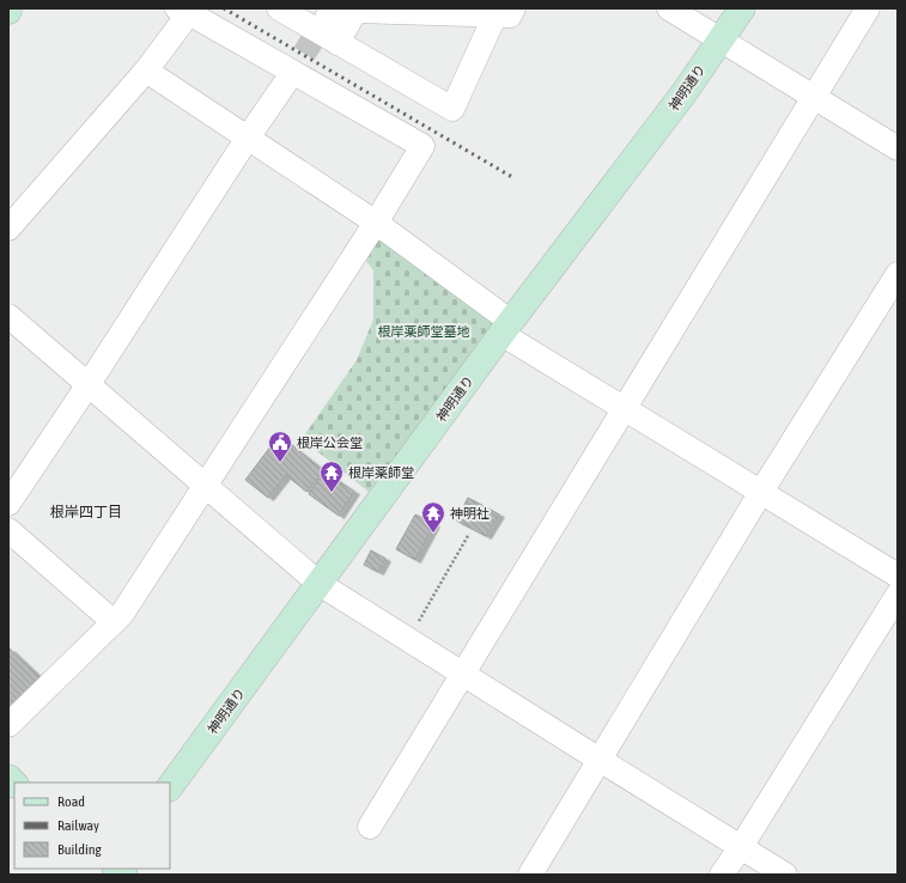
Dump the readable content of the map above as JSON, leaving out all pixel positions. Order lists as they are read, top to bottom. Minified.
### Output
{"streets":{"street":["神明通り"]},"districts":["根岸四丁目"],"parks":["根岸薬師堂墓地"],"places":{"public building":["根岸公会堂"],"temple":["根岸薬師堂","神明社"]},"legend":["Road","Railway","Building"]}
